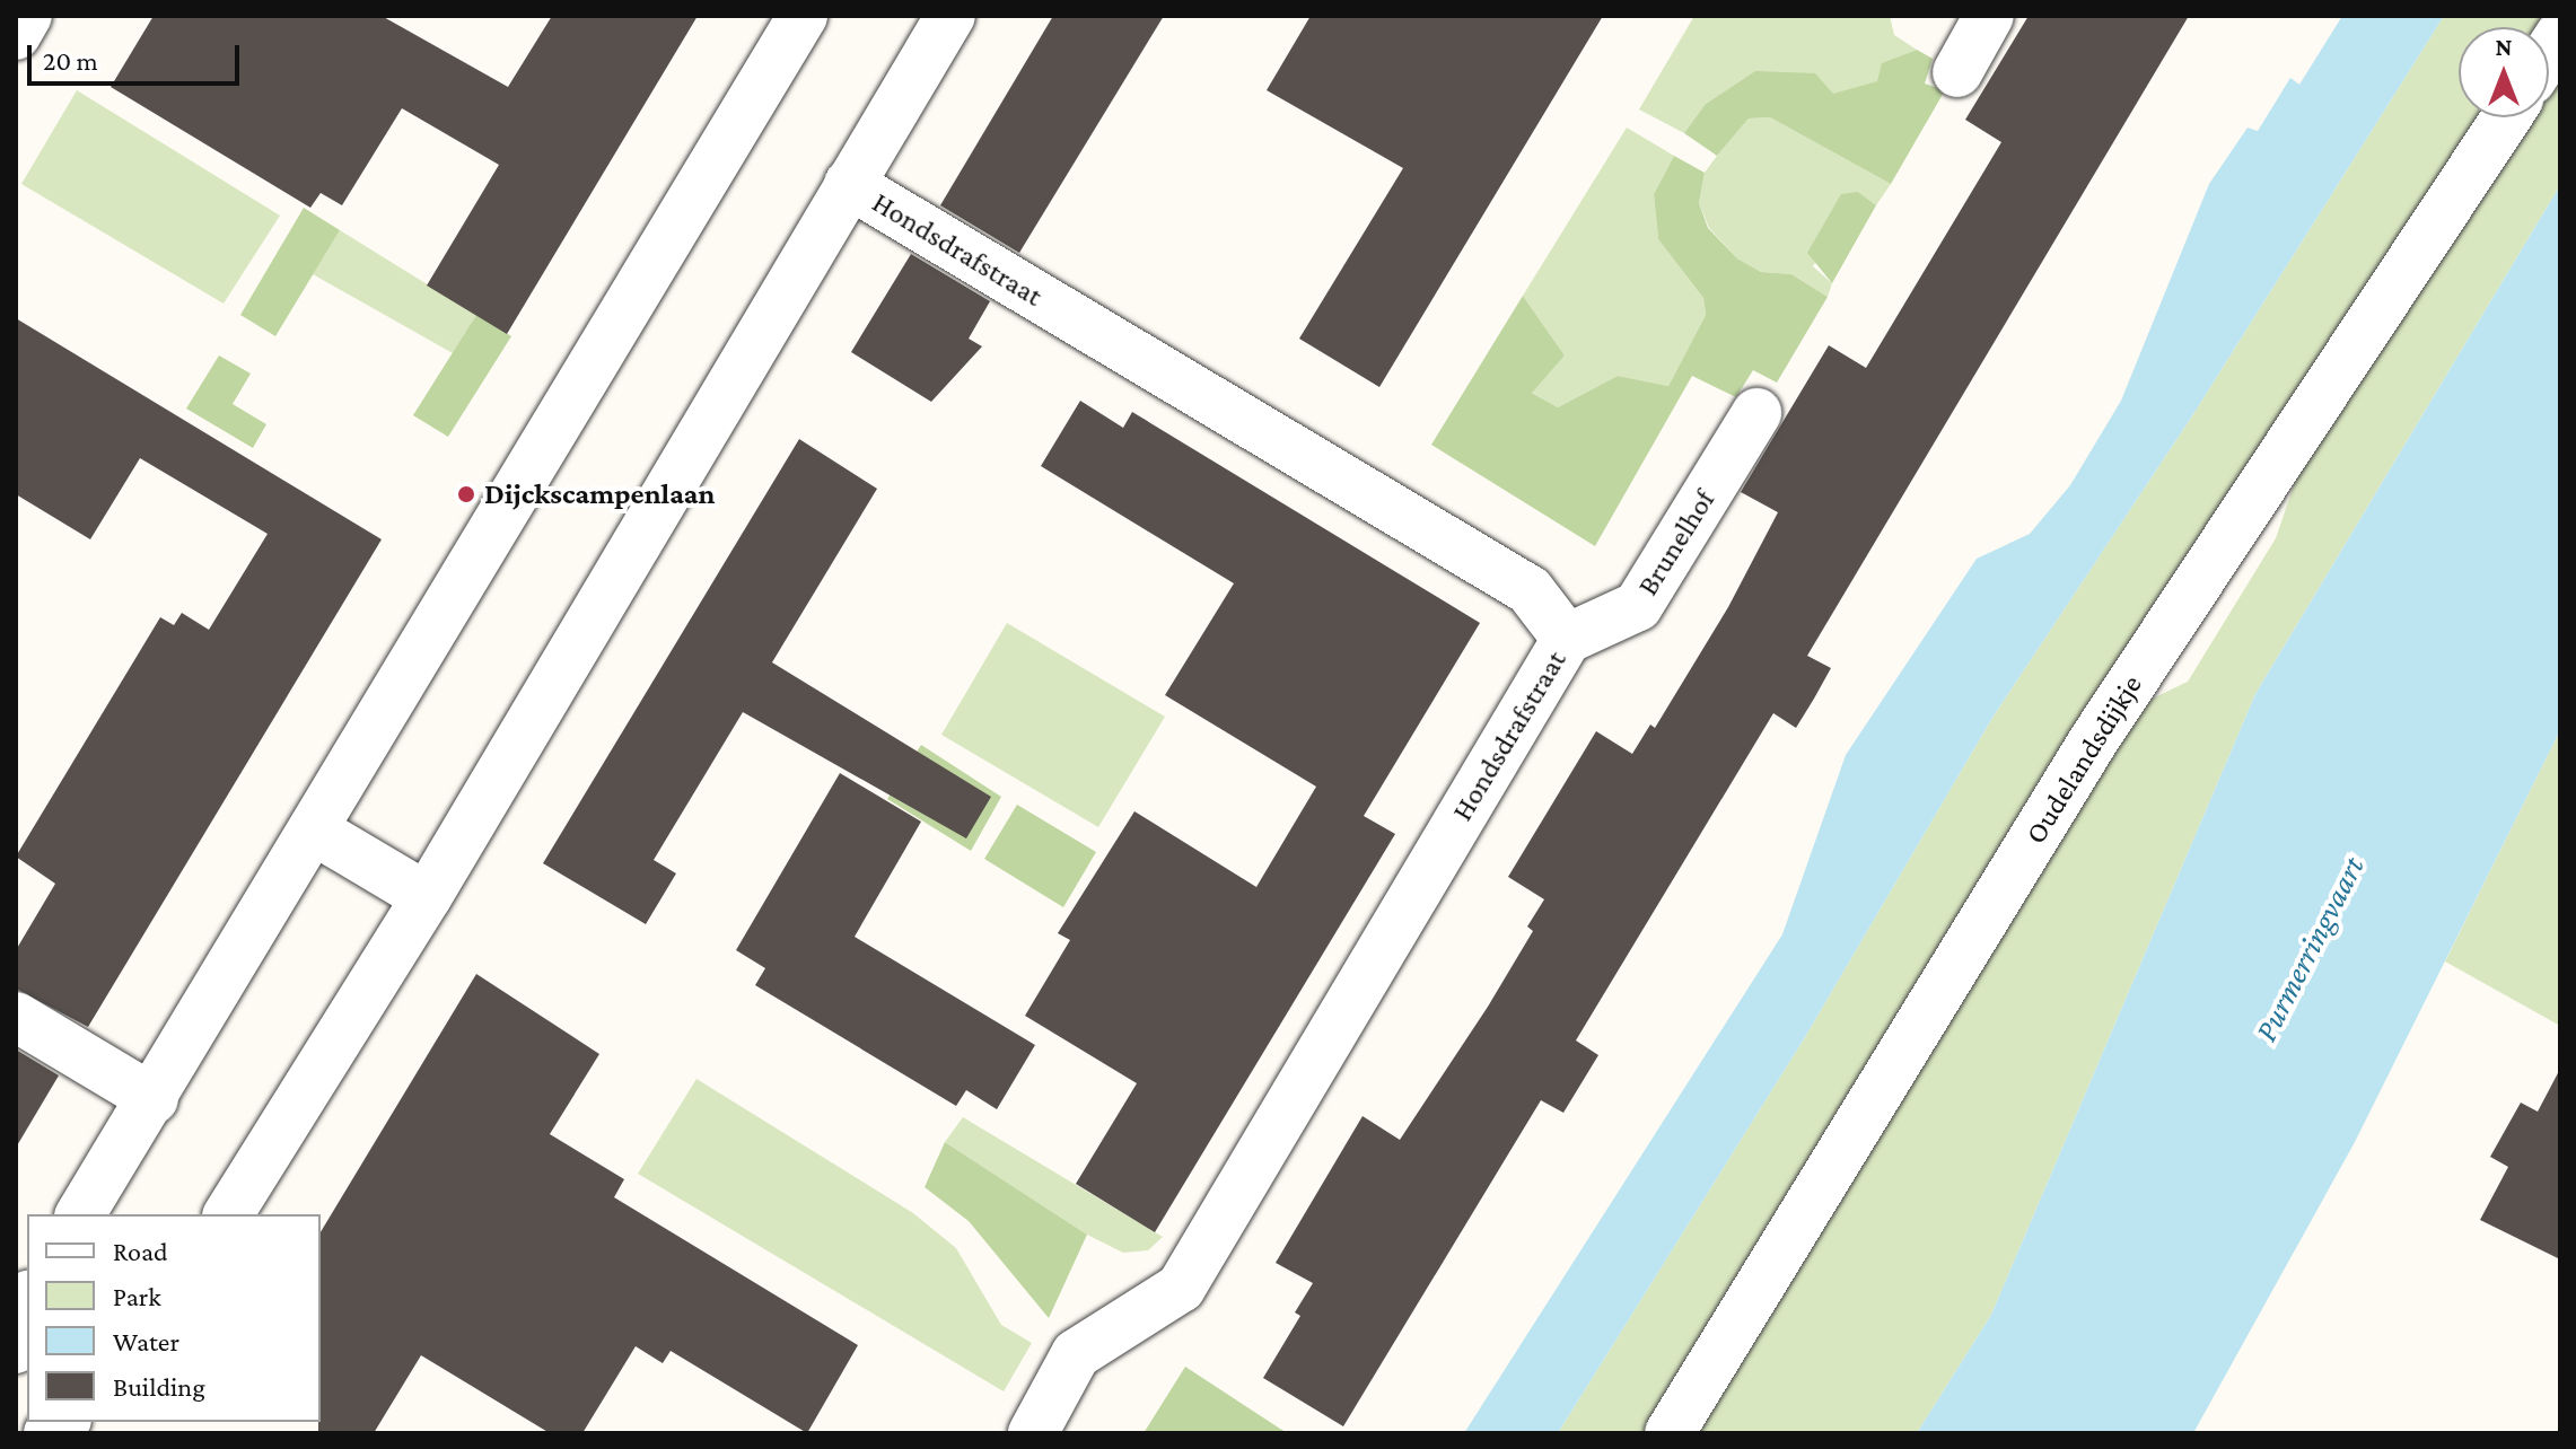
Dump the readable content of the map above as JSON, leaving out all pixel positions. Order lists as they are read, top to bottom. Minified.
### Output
{"streets":{"street":["Hondsdrafstraat","Brunelhof","Oudelandsdijkje"]},"crossings":[["Hondsdrafstraat","Brunelhof"]],"water":["Purmerringvaart"],"places":["Dijckscampenlaan"],"legend":["Road","Park","Water","Building"],"scale_bar":"20 m","north":"top"}
